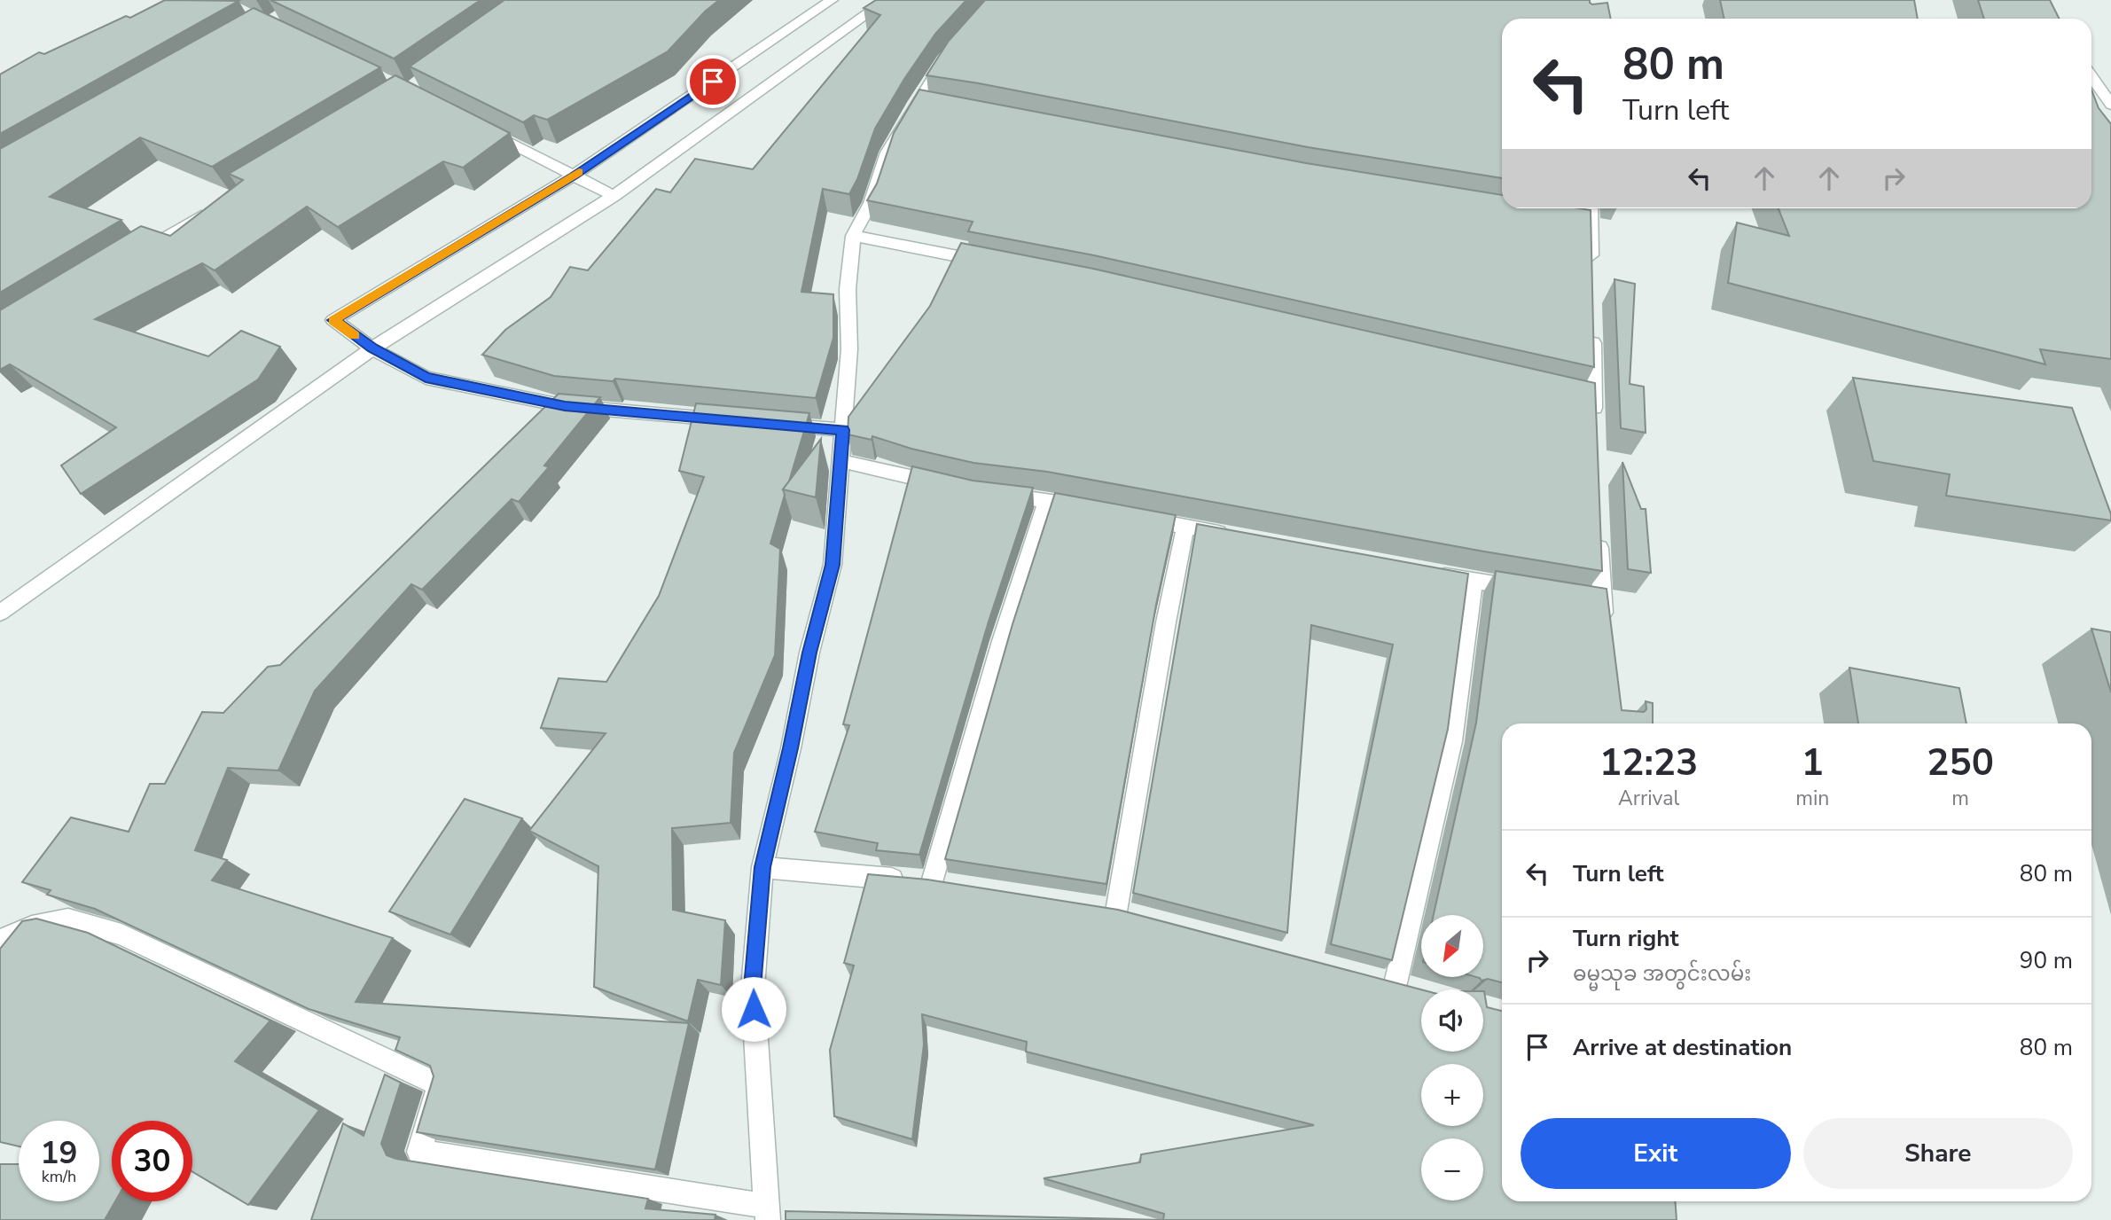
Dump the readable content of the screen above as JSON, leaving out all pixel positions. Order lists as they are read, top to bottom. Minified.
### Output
{"north":"bottom left","page":{"turn":["80 m","Turn left"],"eta":["12:23","Arrival","1","min","250","m"],"list":[{"name":"Turn left","value":"80 m"},{"name":"Turn right","note":"ဓမ္မသုခ အတွင်းလမ်း","value":"90 m"},{"name":"Arrive at destination","value":"80 m"}],"map_buttons":["+","−"],"buttons":["Exit","Share"],"speed":"19 km/h","limit":"30"}}
